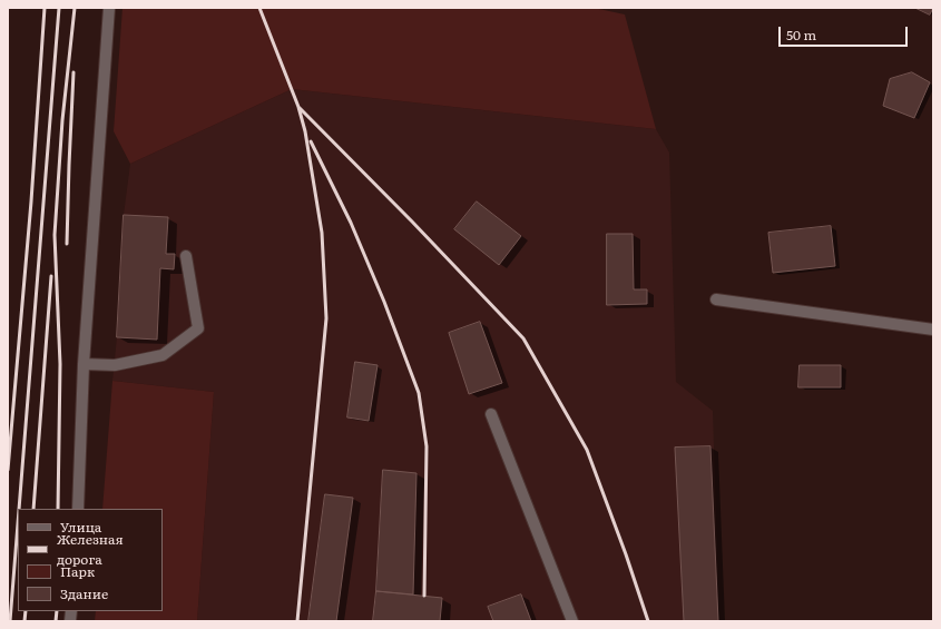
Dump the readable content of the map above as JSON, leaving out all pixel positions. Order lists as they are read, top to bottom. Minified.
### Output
{"legend":["Улица","Железная дорога","Парк","Здание"],"scale_bar":"50 m"}
